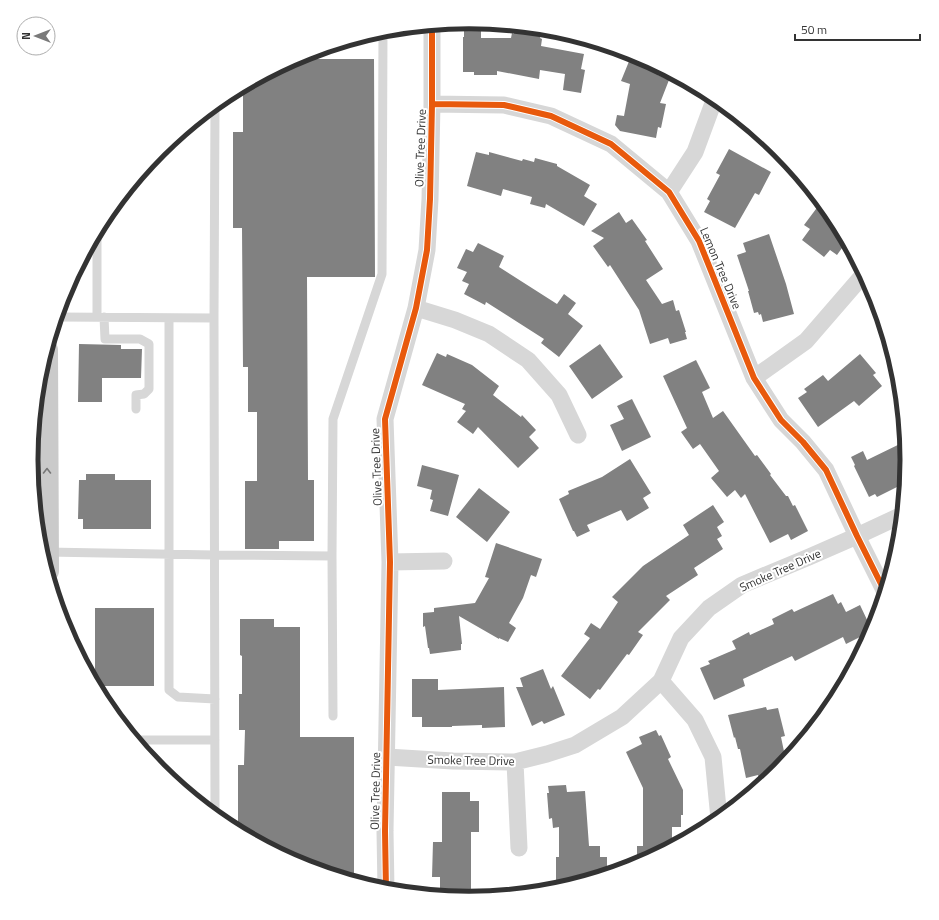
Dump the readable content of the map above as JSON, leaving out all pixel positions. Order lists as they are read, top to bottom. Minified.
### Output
{"streets":{"street":["Olive Tree Drive","Lemon Tree Drive","Smoke Tree Drive"]},"crossings":[["Olive Tree Drive","Lemon Tree Drive"],["Olive Tree Drive","Smoke Tree Drive"],["Lemon Tree Drive","Smoke Tree Drive"]],"scale_bar":"50 m","north":"left"}
